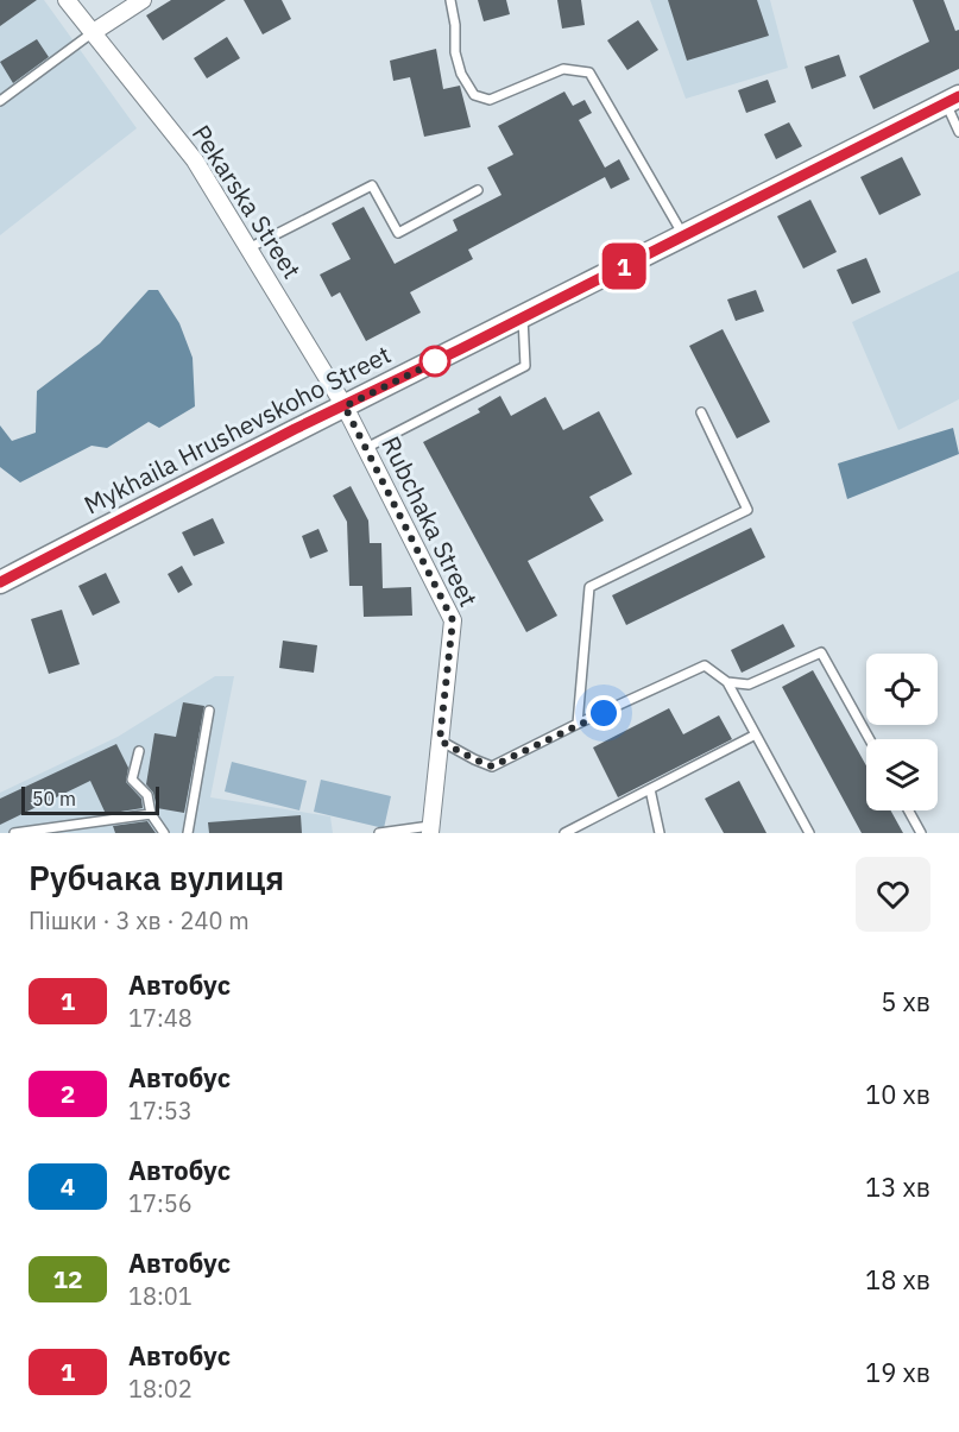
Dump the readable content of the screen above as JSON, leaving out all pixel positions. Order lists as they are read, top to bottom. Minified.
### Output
{"streets":{"main road":["Mykhaila Hrushevskoho Street"],"street":["Pekarska Street","Rubchaka Street"]},"crossings":[["Pekarska Street","Mykhaila Hrushevskoho Street"],["Pekarska Street","Rubchaka Street"],["Mykhaila Hrushevskoho Street","Rubchaka Street"]],"lines":["bus line 1"],"scale_bar":"50 m","page":{"on_map":"1","scale":"50 m","heading":["Рубчака вулиця","Пішки · 3 хв · 240 m"],"list":[{"mark":"1","name":"Автобус","note":"17:48","value":"5 хв"},{"mark":"2","name":"Автобус","note":"17:53","value":"10 хв"},{"mark":"4","name":"Автобус","note":"17:56","value":"13 хв"},{"mark":"12","name":"Автобус","note":"18:01","value":"18 хв"},{"mark":"1","name":"Автобус","note":"18:02","value":"19 хв"}]}}
